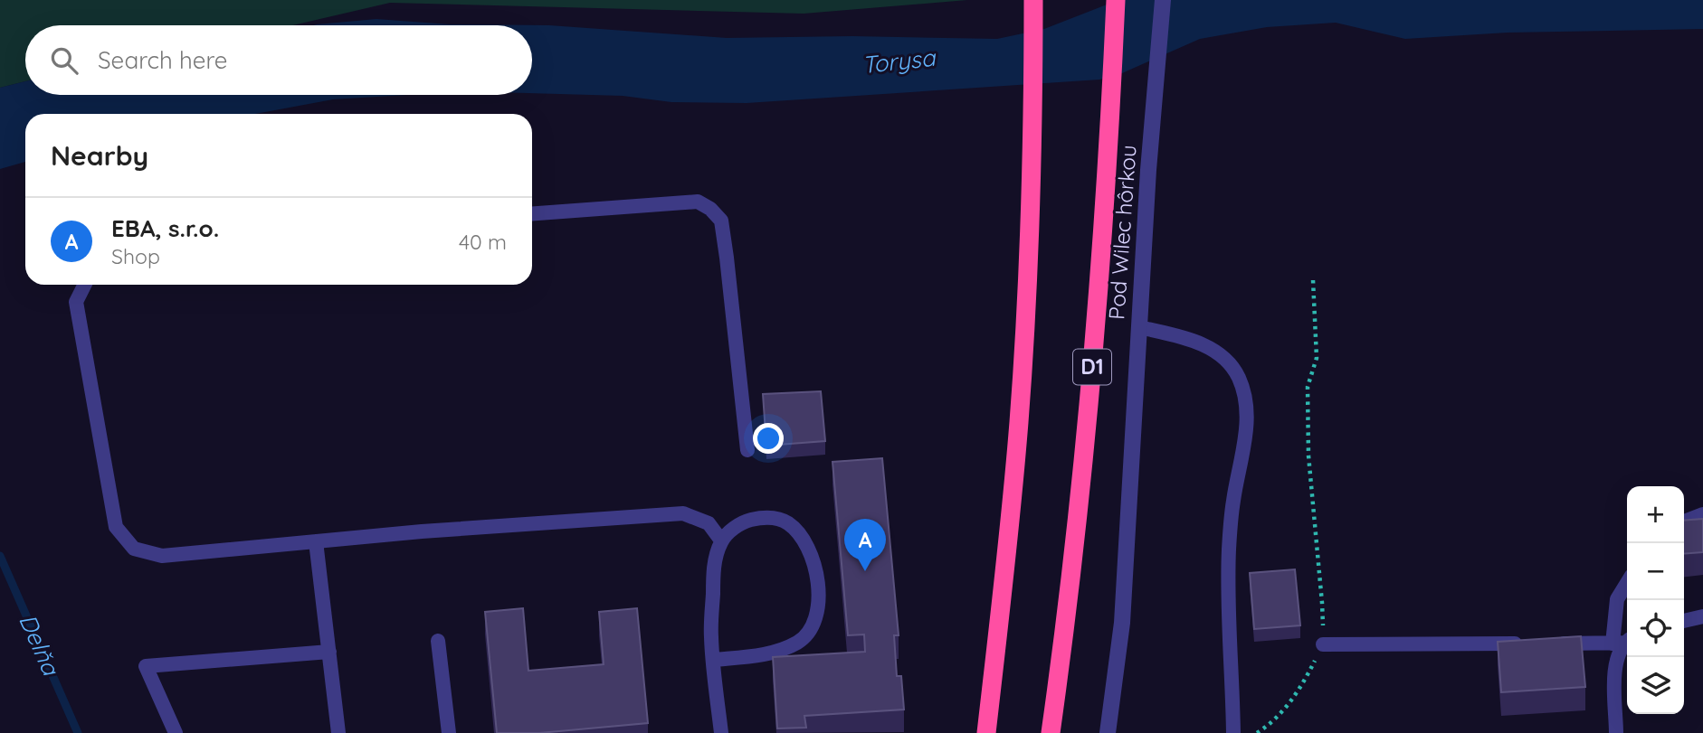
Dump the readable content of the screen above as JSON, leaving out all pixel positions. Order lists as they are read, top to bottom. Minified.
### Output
{"streets":{"highway":["D1"],"street":["Pod Wilec hôrkou"]},"water":["Torysa","Delňa"],"page":{"search":"Search here","heading":"Nearby","list":[{"mark":"A","name":"EBA, s.r.o.","note":"Shop","value":"40 m"}],"map_buttons":["+","−"],"pins":"A"}}
